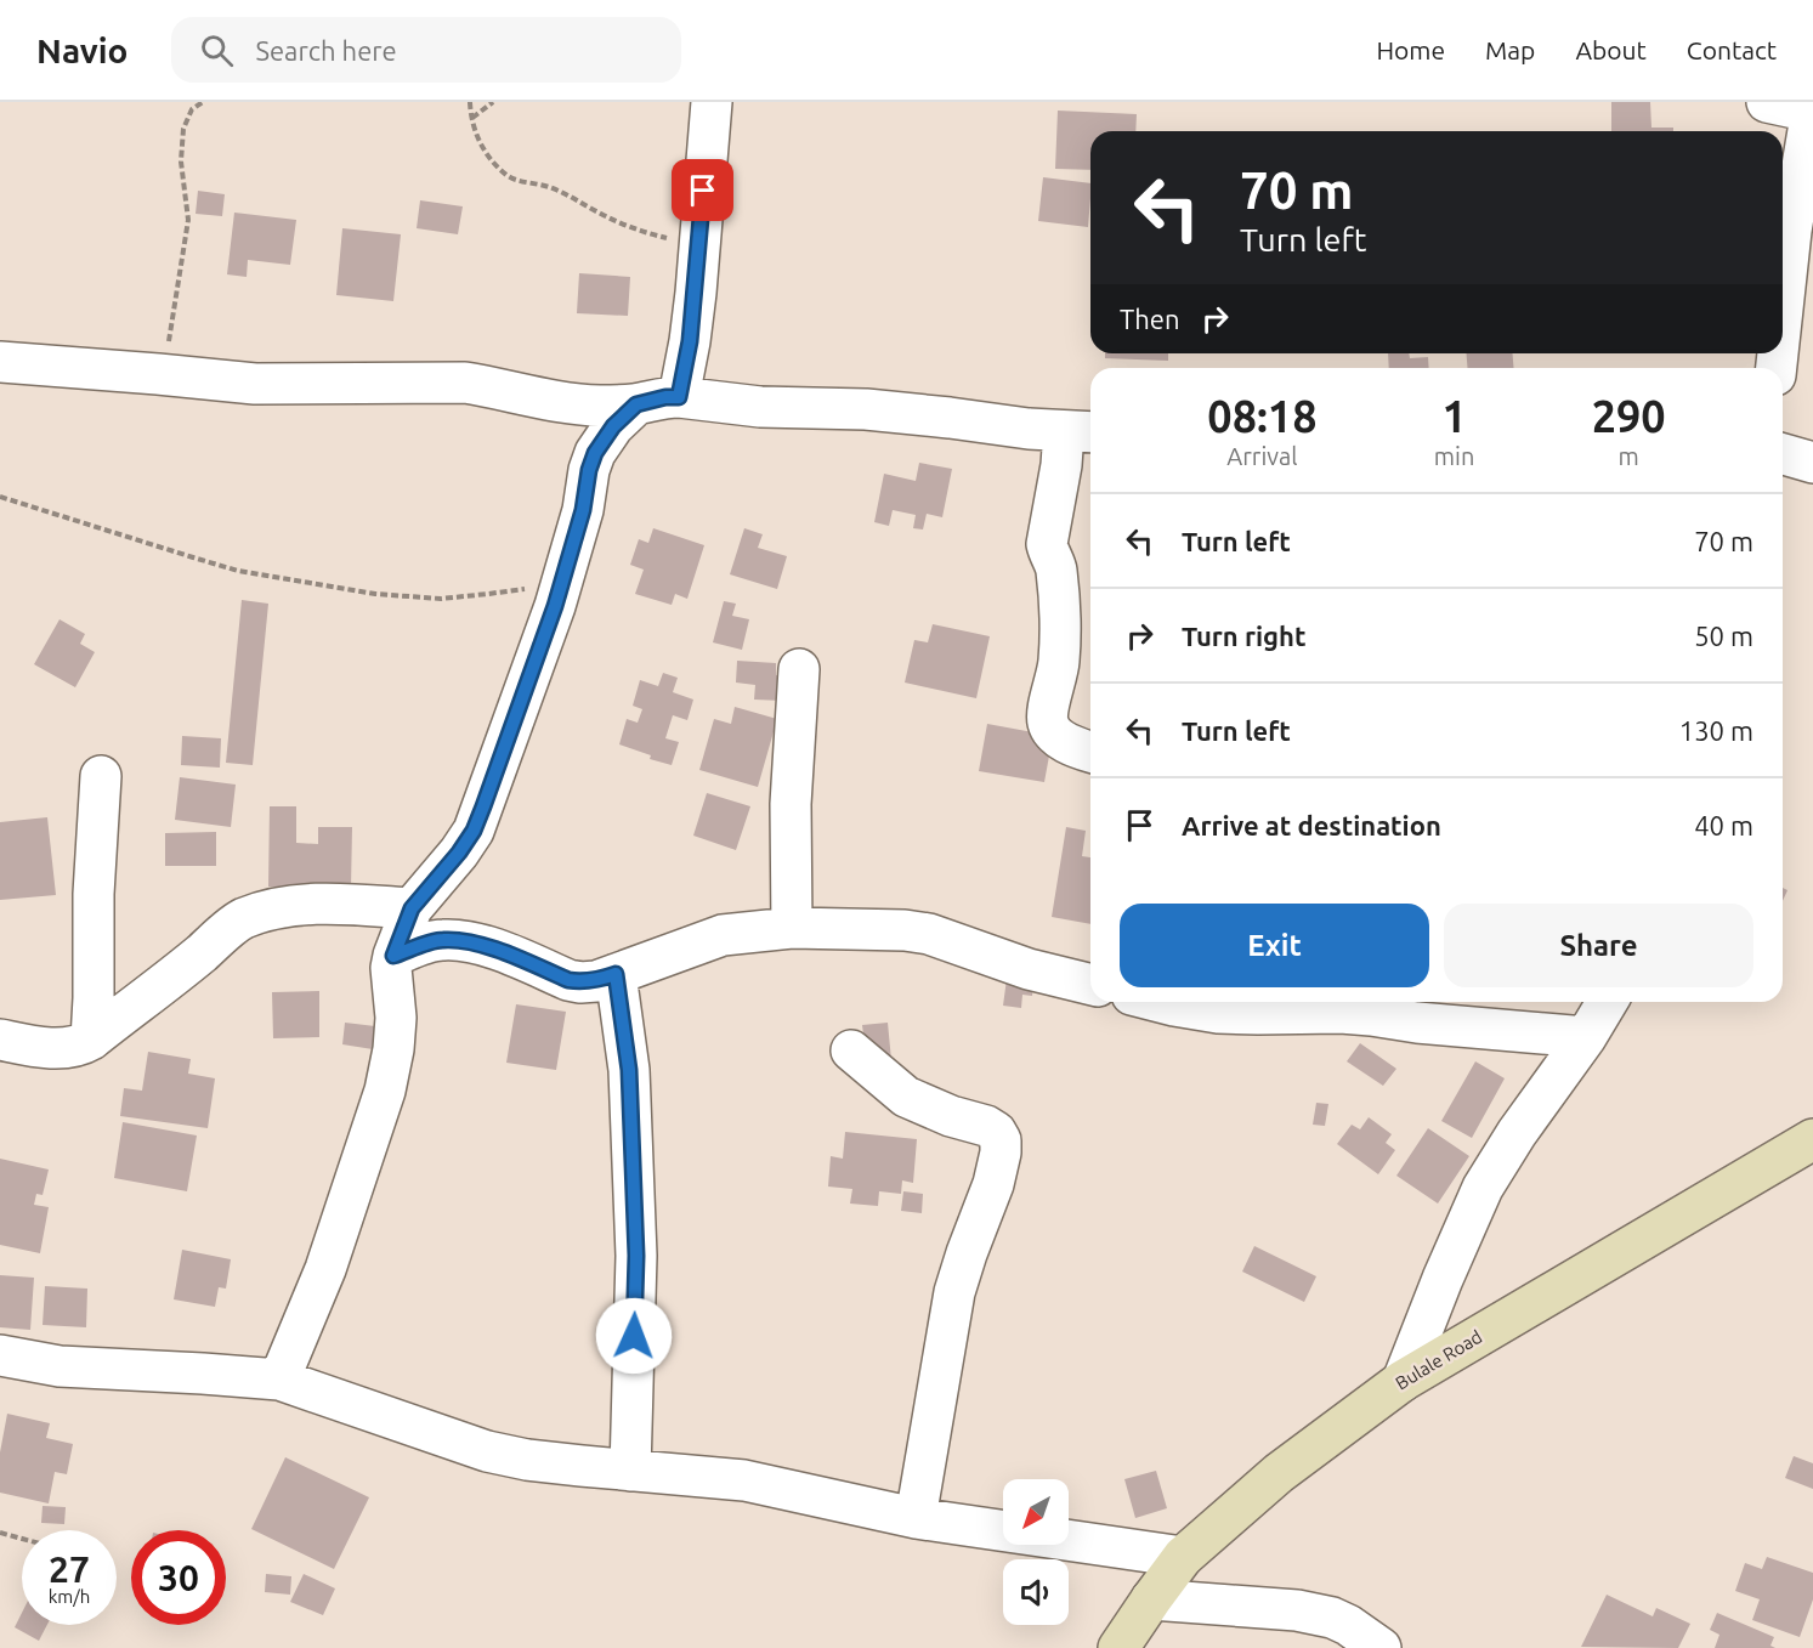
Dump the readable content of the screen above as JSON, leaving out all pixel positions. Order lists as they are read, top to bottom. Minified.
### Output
{"streets":{"street":["Bulale Road"]},"north":"bottom left","page":{"header":"Navio","search":"Search here","nav":["Home","Map","About","Contact"],"turn":["70 m","Turn left"],"then":"Then","eta":["08:18","Arrival","1","min","290","m"],"list":[{"name":"Turn left","value":"70 m"},{"name":"Turn right","value":"50 m"},{"name":"Turn left","value":"130 m"},{"name":"Arrive at destination","value":"40 m"}],"buttons":["Exit","Share"],"speed":"27 km/h","limit":"30"}}
